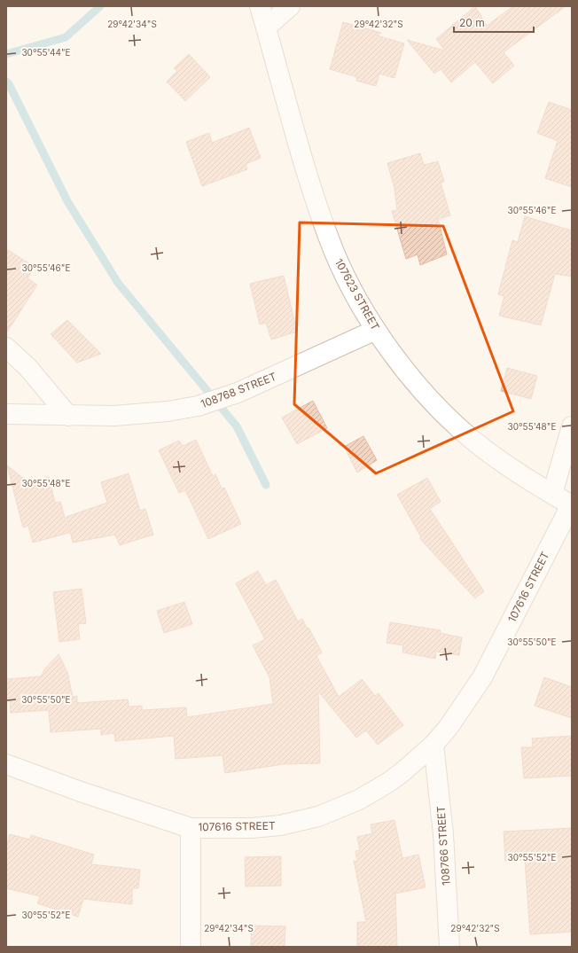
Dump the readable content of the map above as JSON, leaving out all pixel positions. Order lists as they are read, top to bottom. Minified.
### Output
{"streets":{"street":["107623 STREET","108768 STREET","107616 STREET","108766 STREET"]},"crossings":[["107623 STREET","108768 STREET"],["107623 STREET","107616 STREET"],["107616 STREET","108766 STREET"]],"scale_bar":"20 m","coordinates":["29°42'34\"S","29°42'32\"S","30°55'44\"E","30°55'46\"E","30°55'48\"E","30°55'50\"E","30°55'52\"E"]}
